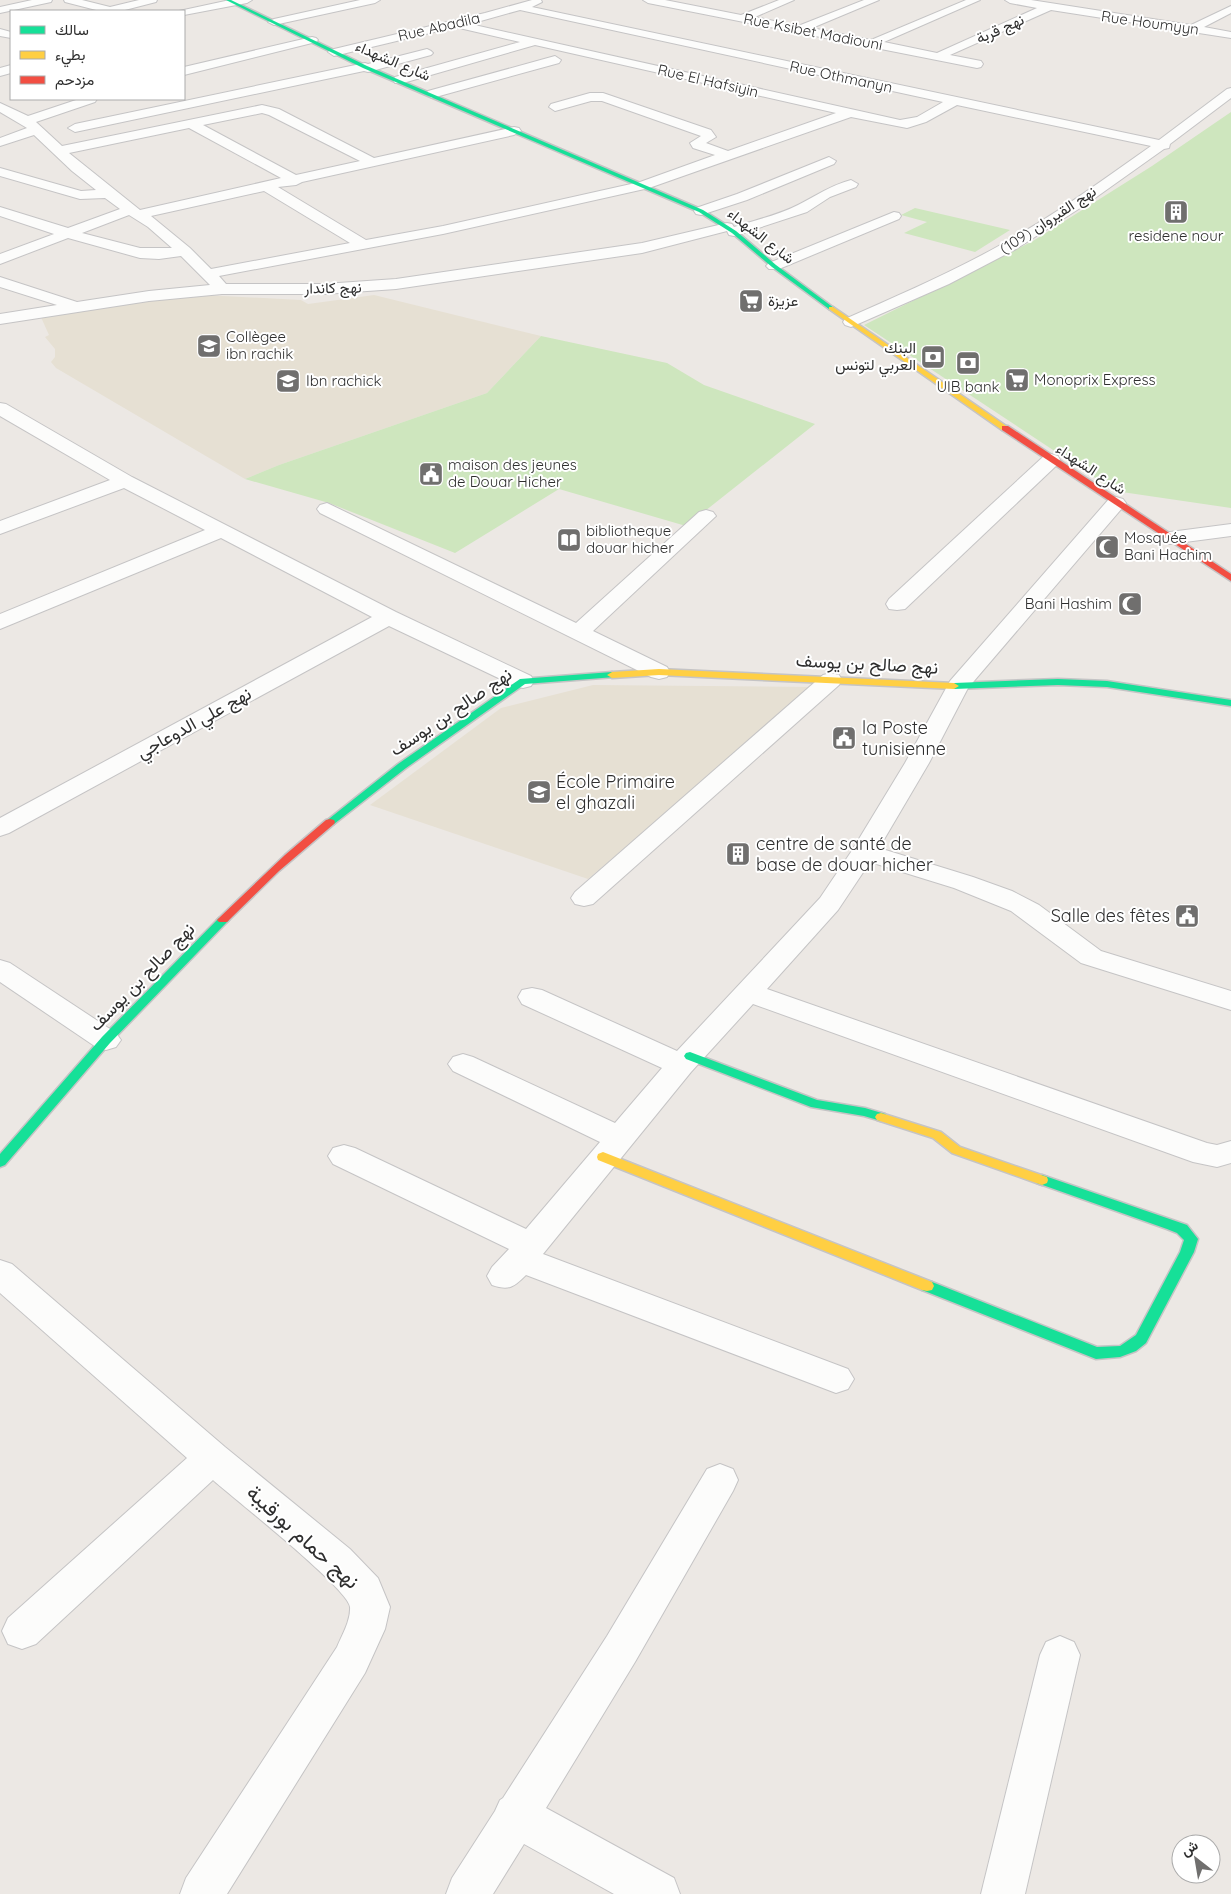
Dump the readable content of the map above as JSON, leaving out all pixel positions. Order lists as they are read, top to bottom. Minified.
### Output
{"streets":{"street":["Rue Houmyyn","Rue Abadila","نهج قربة","Rue Ksibet Madiouni","شارع الشهداء","Rue Othmanyn","Rue El Hafsiyin","نهج القيروان (109)","نهج كاندار","نهج صالح بن يوسف","نهج علي الدوعاجي","نهج حمام بورقيبة"]},"crossings":[["Rue Houmyyn","نهج قربة"],["Rue Abadila","شارع الشهداء"],["Rue Abadila","Rue Othmanyn"],["Rue Abadila","Rue El Hafsiyin"],["نهج قربة","Rue Ksibet Madiouni"],["شارع الشهداء","نهج القيروان (109)"],["شارع الشهداء","نهج كاندار"],["Rue Othmanyn","Rue El Hafsiyin"],["Rue Othmanyn","نهج القيروان (109)"]],"places":{"building":["residene nour","centre de santé de base de douar hicher"],"supermarket":["عزيزة","Monoprix Express"],"school or university":["Collègee ibn rachik","Ibn rachick","École Primaire el ghazali"],"bank":["البنك العربي لتونس","UIB bank"],"public building":["maison des jeunes de Douar Hicher","la Poste tunisienne","Salle des fêtes"],"library":["bibliotheque douar hicher"],"mosque":["Mosquée Bani Hachim","Bani Hashim"]},"legend":["سالك","بطيء","مزدحم"],"north":"top left"}
